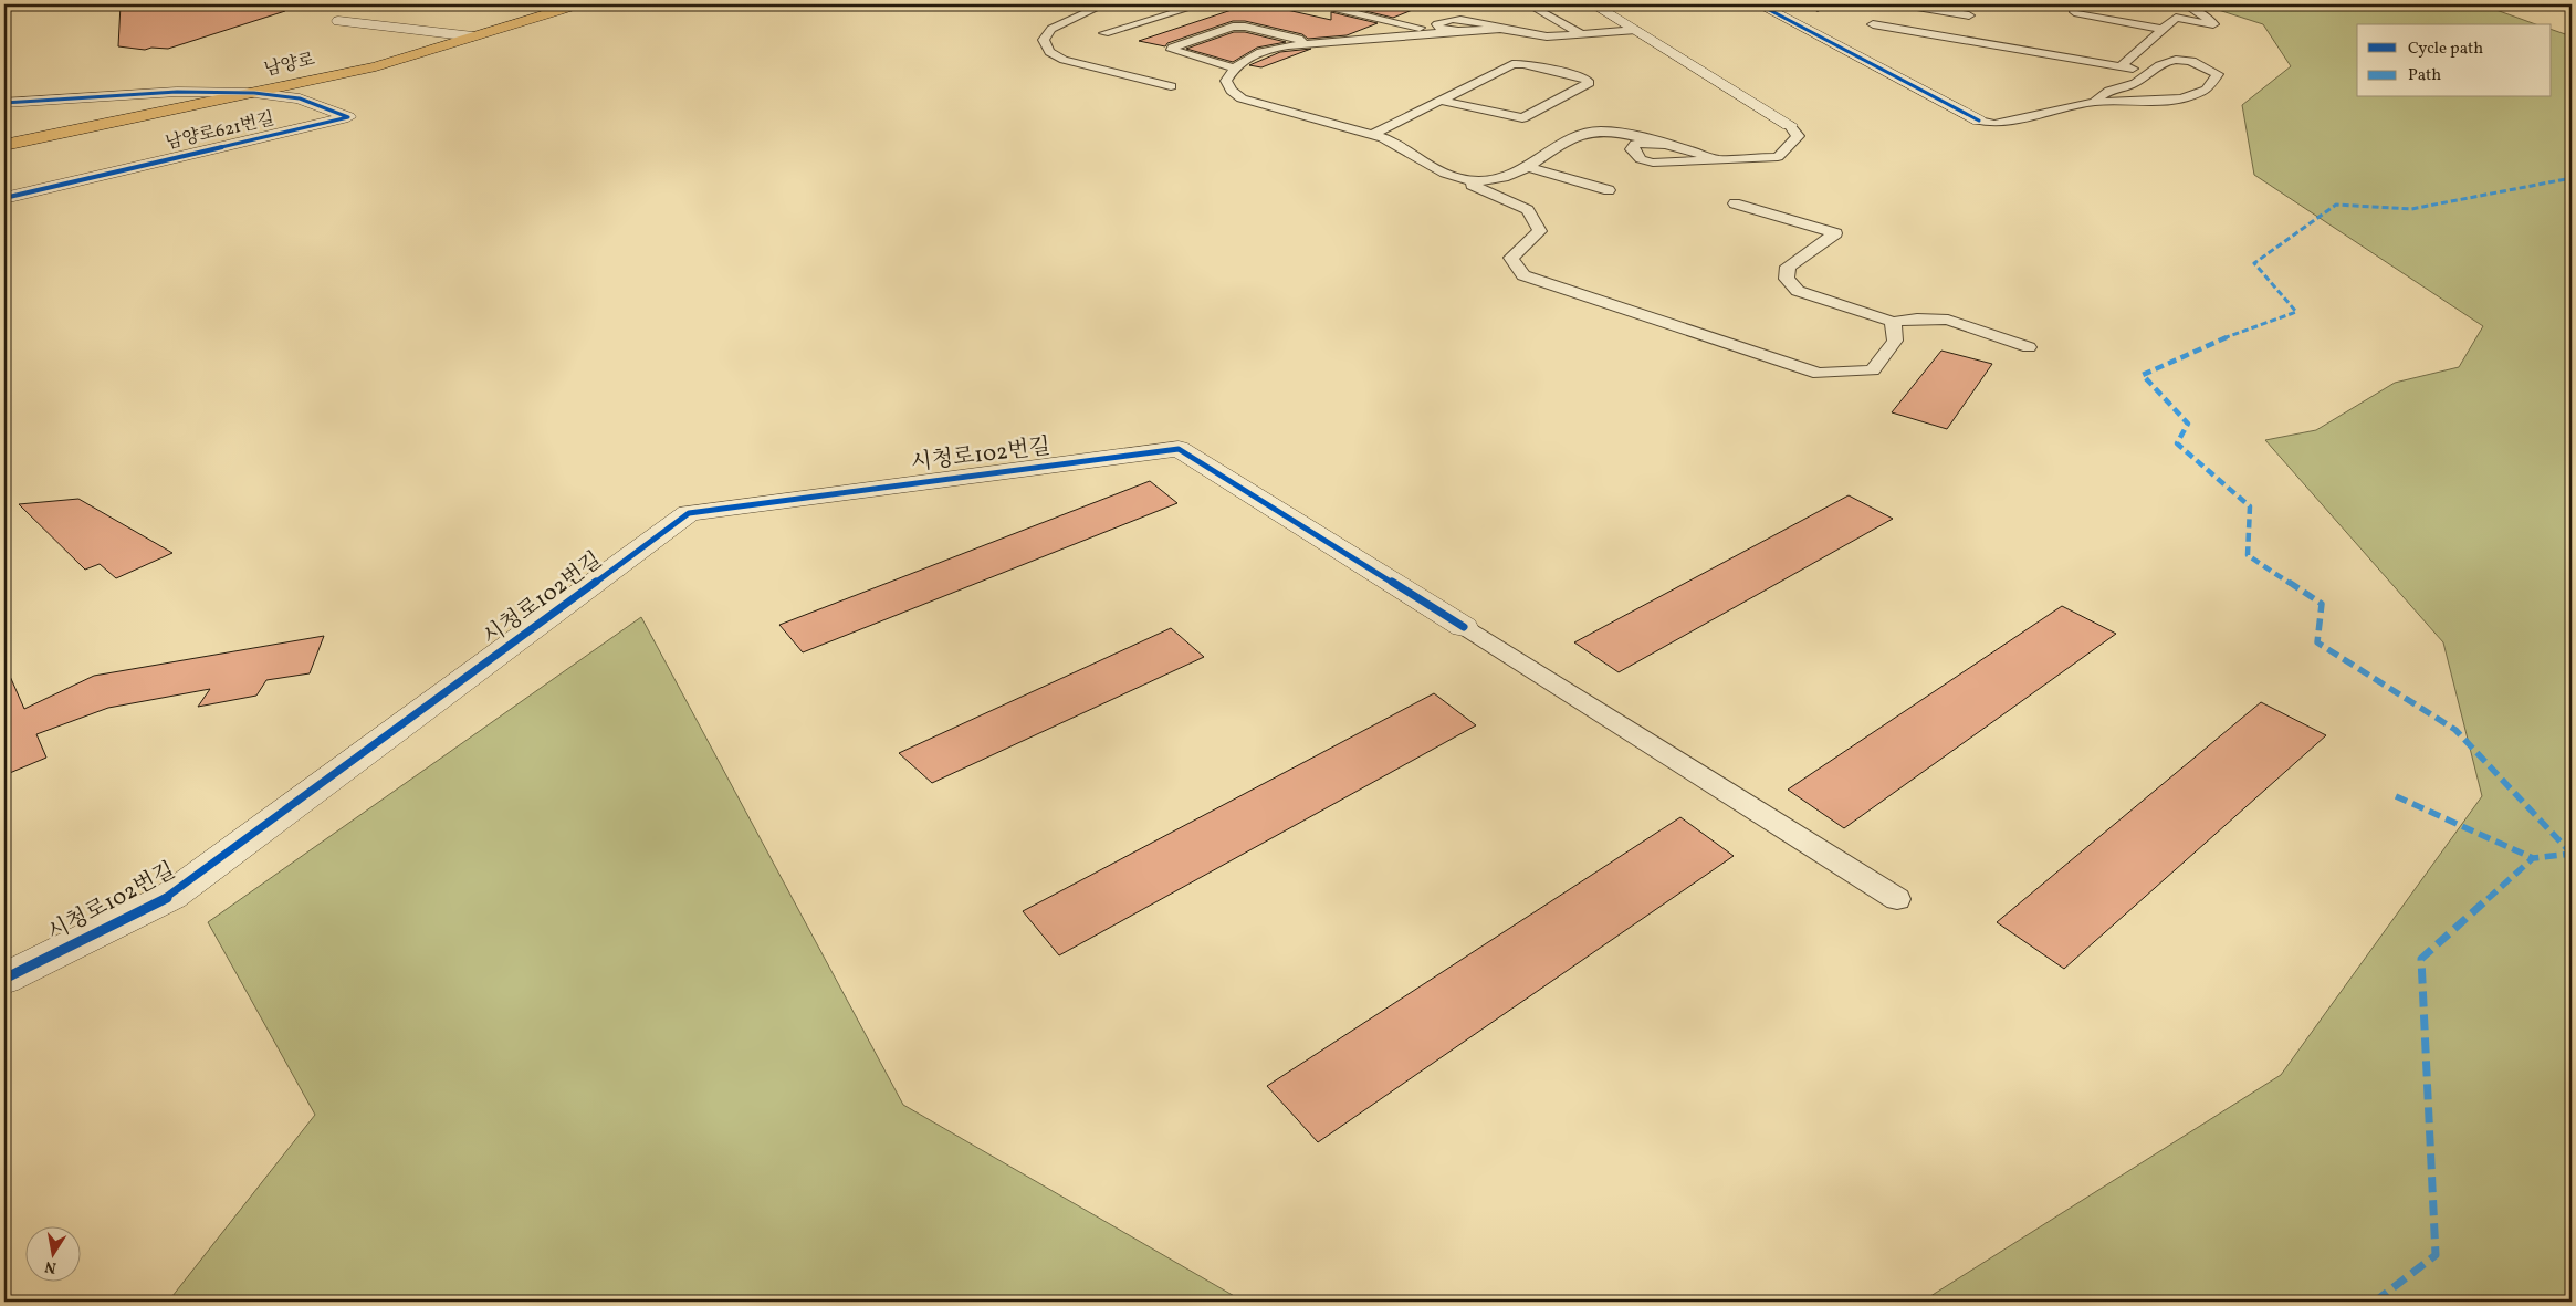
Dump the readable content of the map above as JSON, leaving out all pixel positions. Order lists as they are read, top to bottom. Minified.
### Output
{"streets":{"main road":["남양로"],"street":["남양로621번길","시청로102번길"]},"crossings":[["남양로","남양로621번길"]],"legend":["Cycle path","Path"],"north":"bottom"}
